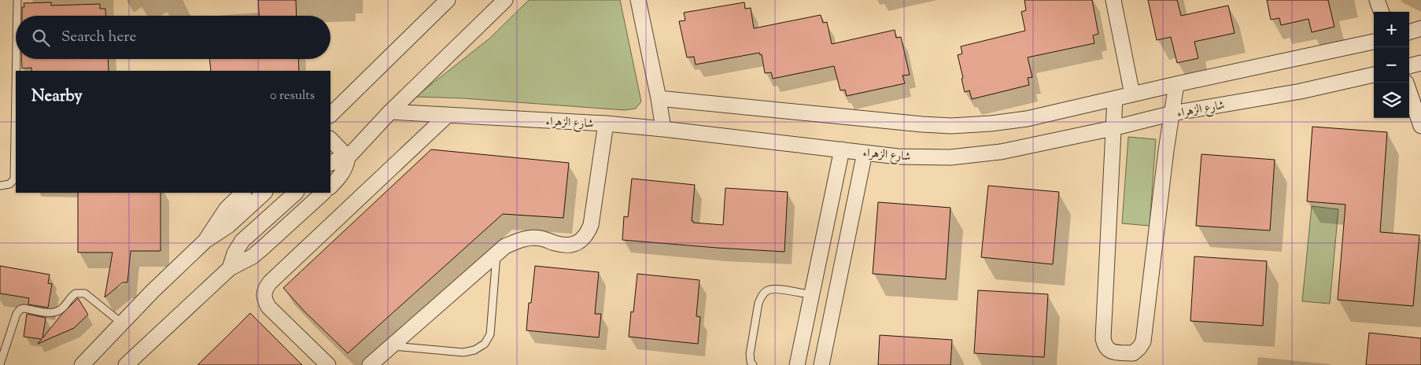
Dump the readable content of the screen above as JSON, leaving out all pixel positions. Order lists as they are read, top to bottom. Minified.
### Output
{"streets":{"street":["شارع الزهراء"]},"page":{"map_buttons":["+","−"],"search":"Search here","heading":["Nearby","0 results"]}}
